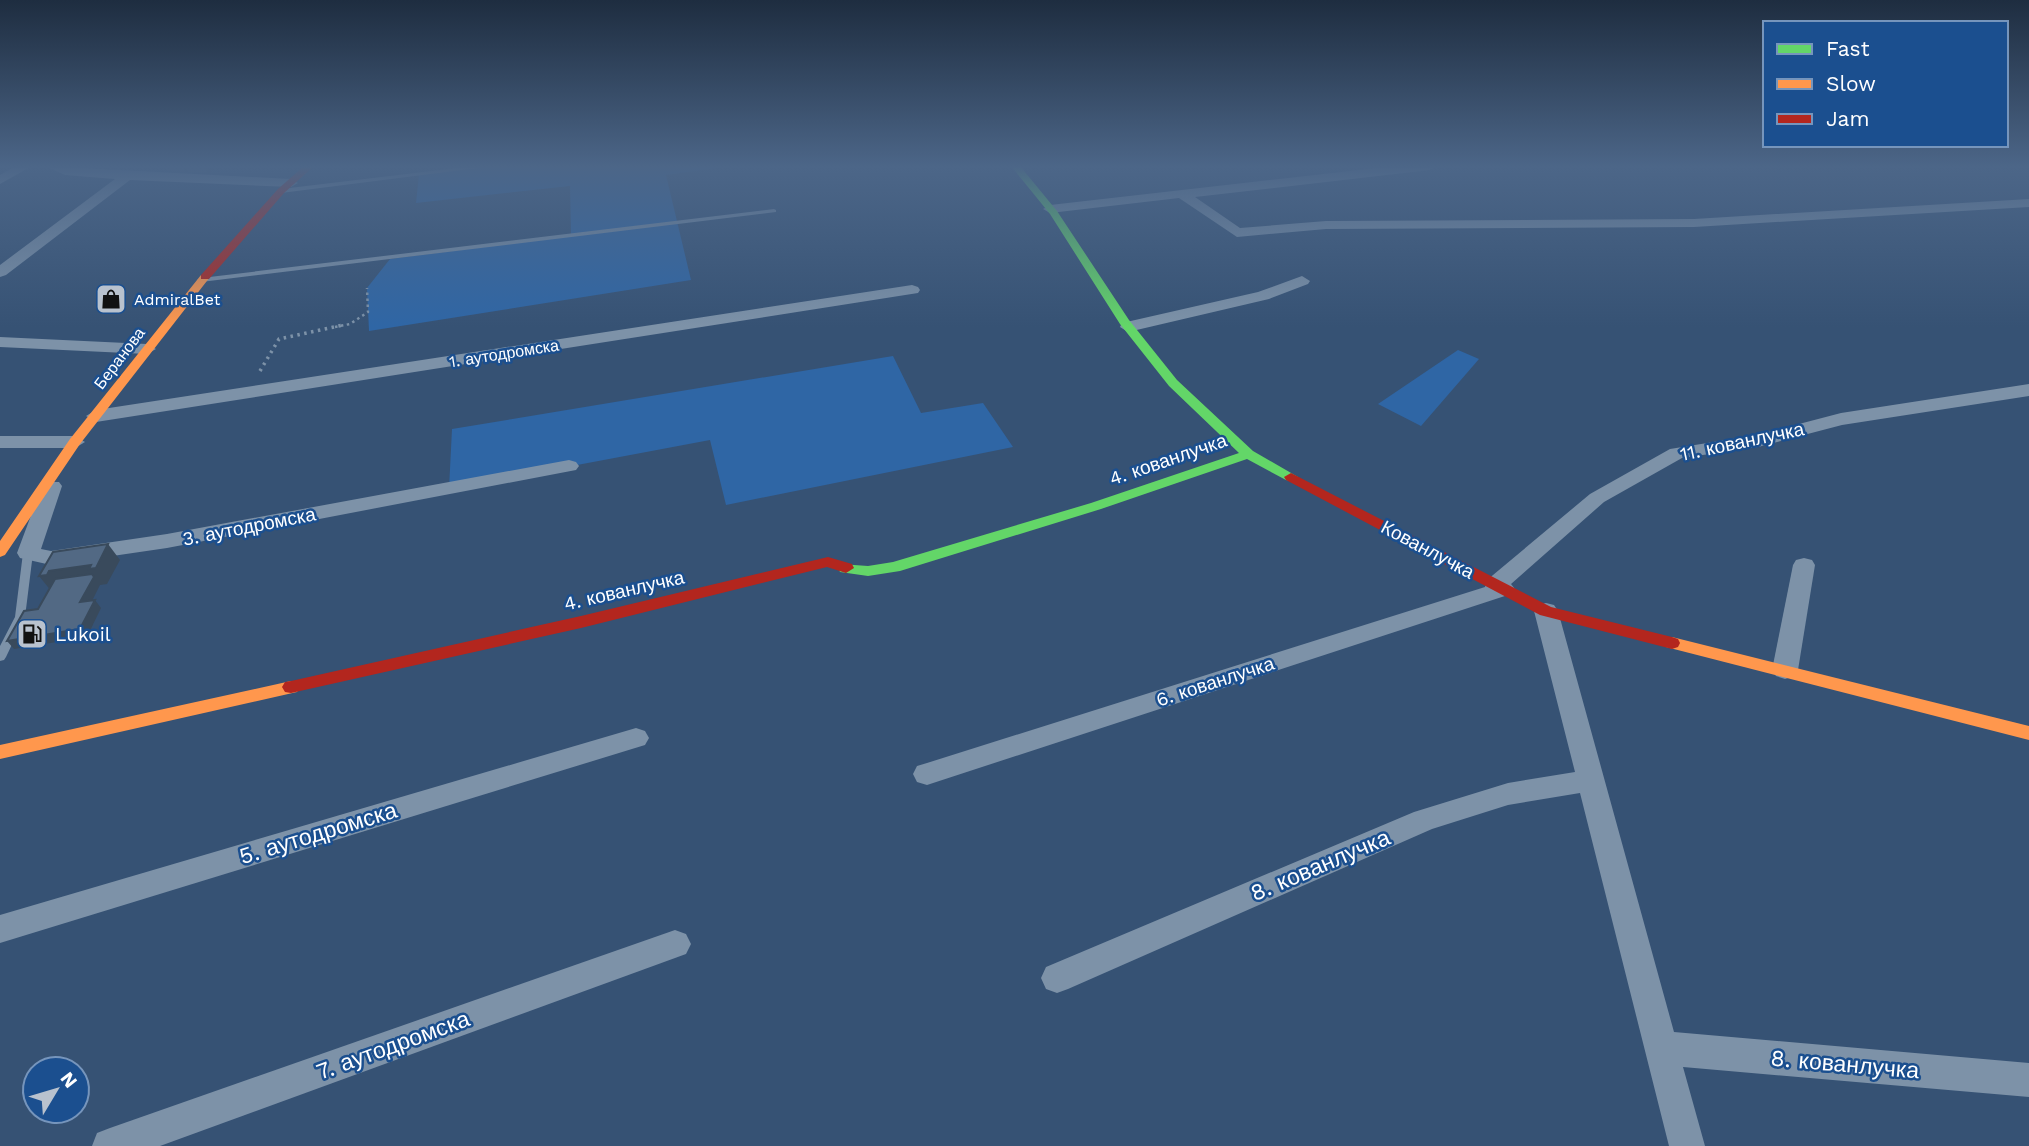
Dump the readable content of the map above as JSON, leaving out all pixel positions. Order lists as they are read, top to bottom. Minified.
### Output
{"streets":{"street":["1. аутодромска","Беранова","11. кованлучка","4. кованлучка","3. аутодромска","Кованлучка","6. кованлучка","5. аутодромска","8. кованлучка","7. аутодромска"]},"crossings":[["1. аутодромска","Беранова"],["11. кованлучка","Кованлучка"],["11. кованлучка","6. кованлучка"],["4. кованлучка","Кованлучка"],["Кованлучка","6. кованлучка"]],"places":{"shop":["AdmiralBet"],"fuel station":["Lukoil"]},"legend":["Fast","Slow","Jam"],"north":"top right"}
